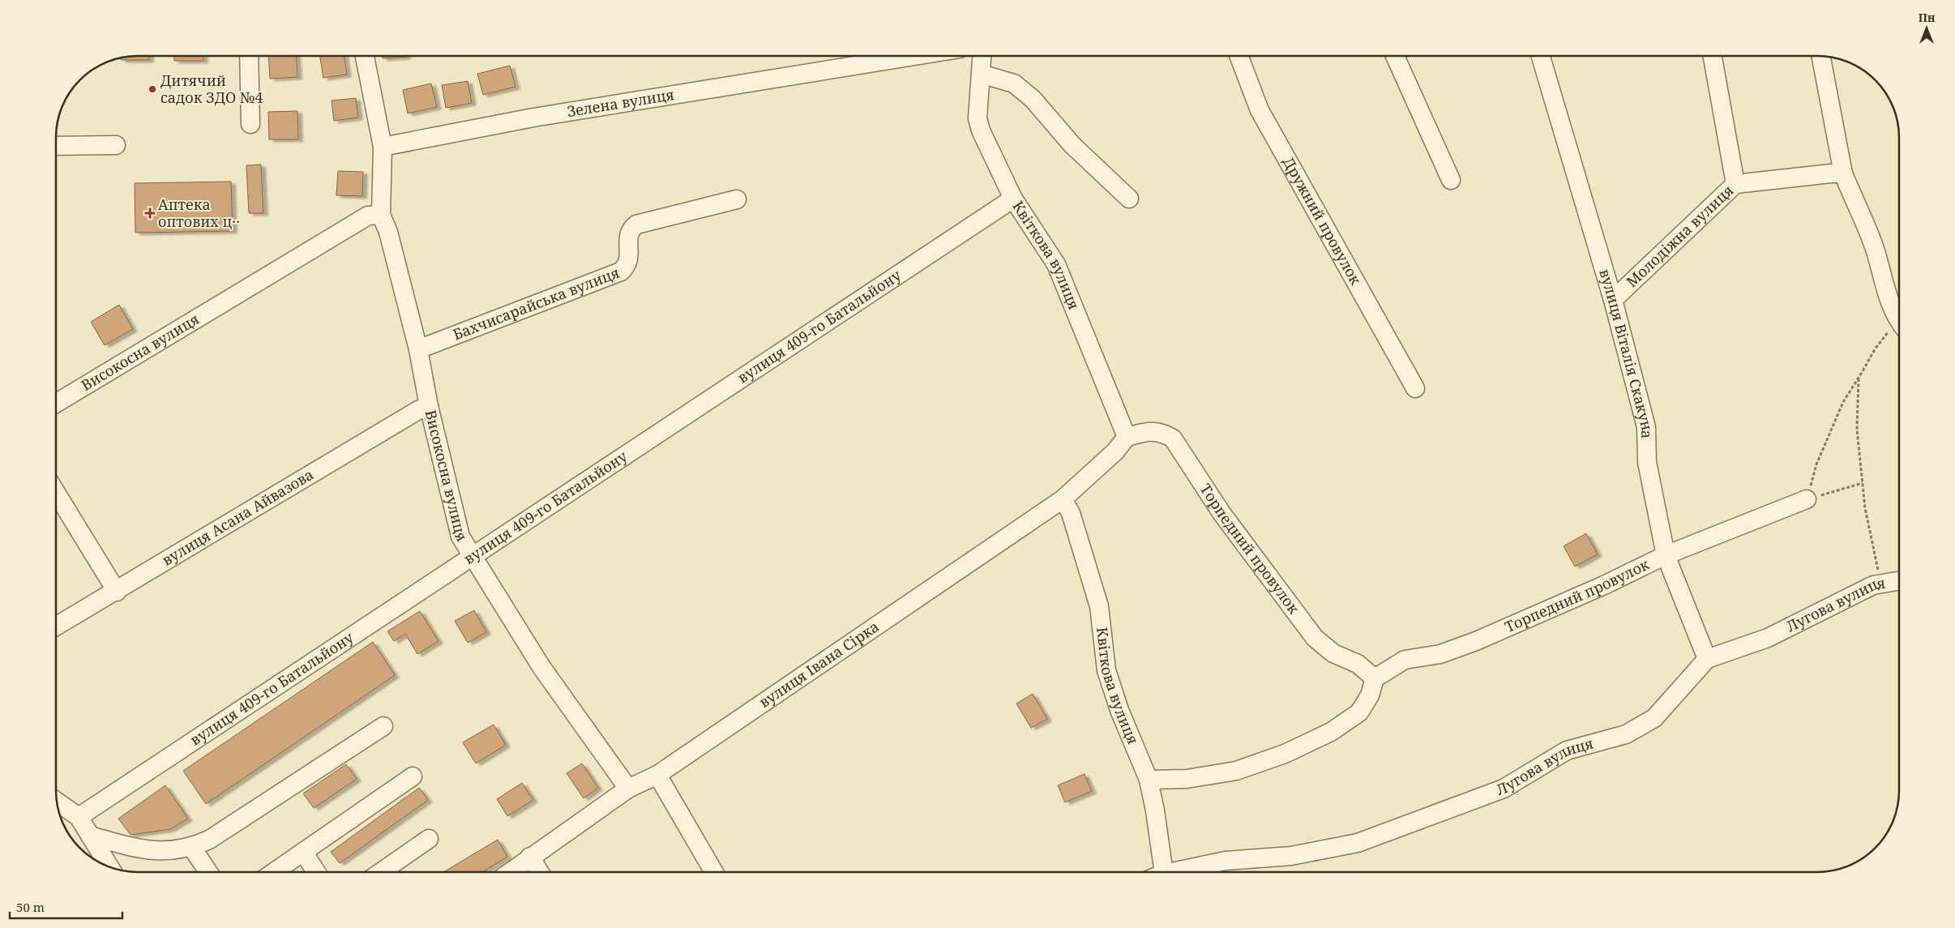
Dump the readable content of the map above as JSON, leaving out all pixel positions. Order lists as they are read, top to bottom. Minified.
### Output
{"streets":{"street":["Зелена вулиця","Дружний провулок","Молодіжна вулиця","Квіткова вулиця","Бахчисарайська вулиця","вулиця 409-го Батальйону","Високосна вулиця","вулиця Віталія Скакуна","вулиця Асана Айвазова","Торпедний провулок","Лугова вулиця","вулиця Івана Сірка"]},"crossings":[["Зелена вулиця","Високосна вулиця"],["Молодіжна вулиця","вулиця Віталія Скакуна"],["Квіткова вулиця","вулиця 409-го Батальйону"],["Квіткова вулиця","Торпедний провулок"],["Квіткова вулиця","вулиця Івана Сірка"],["Бахчисарайська вулиця","Високосна вулиця"],["вулиця 409-го Батальйону","Високосна вулиця"],["Високосна вулиця","вулиця Асана Айвазова"],["Високосна вулиця","вулиця Івана Сірка"],["вулиця Віталія Скакуна","Торпедний провулок"],["вулиця Віталія Скакуна","Лугова вулиця"],["Торпедний провулок","вулиця Івана Сірка"]],"places":{"other":["Дитячий садок ЗДО №4"],"health":["Аптека оптових ц‥"]},"scale_bar":"50 m","north":"top"}
